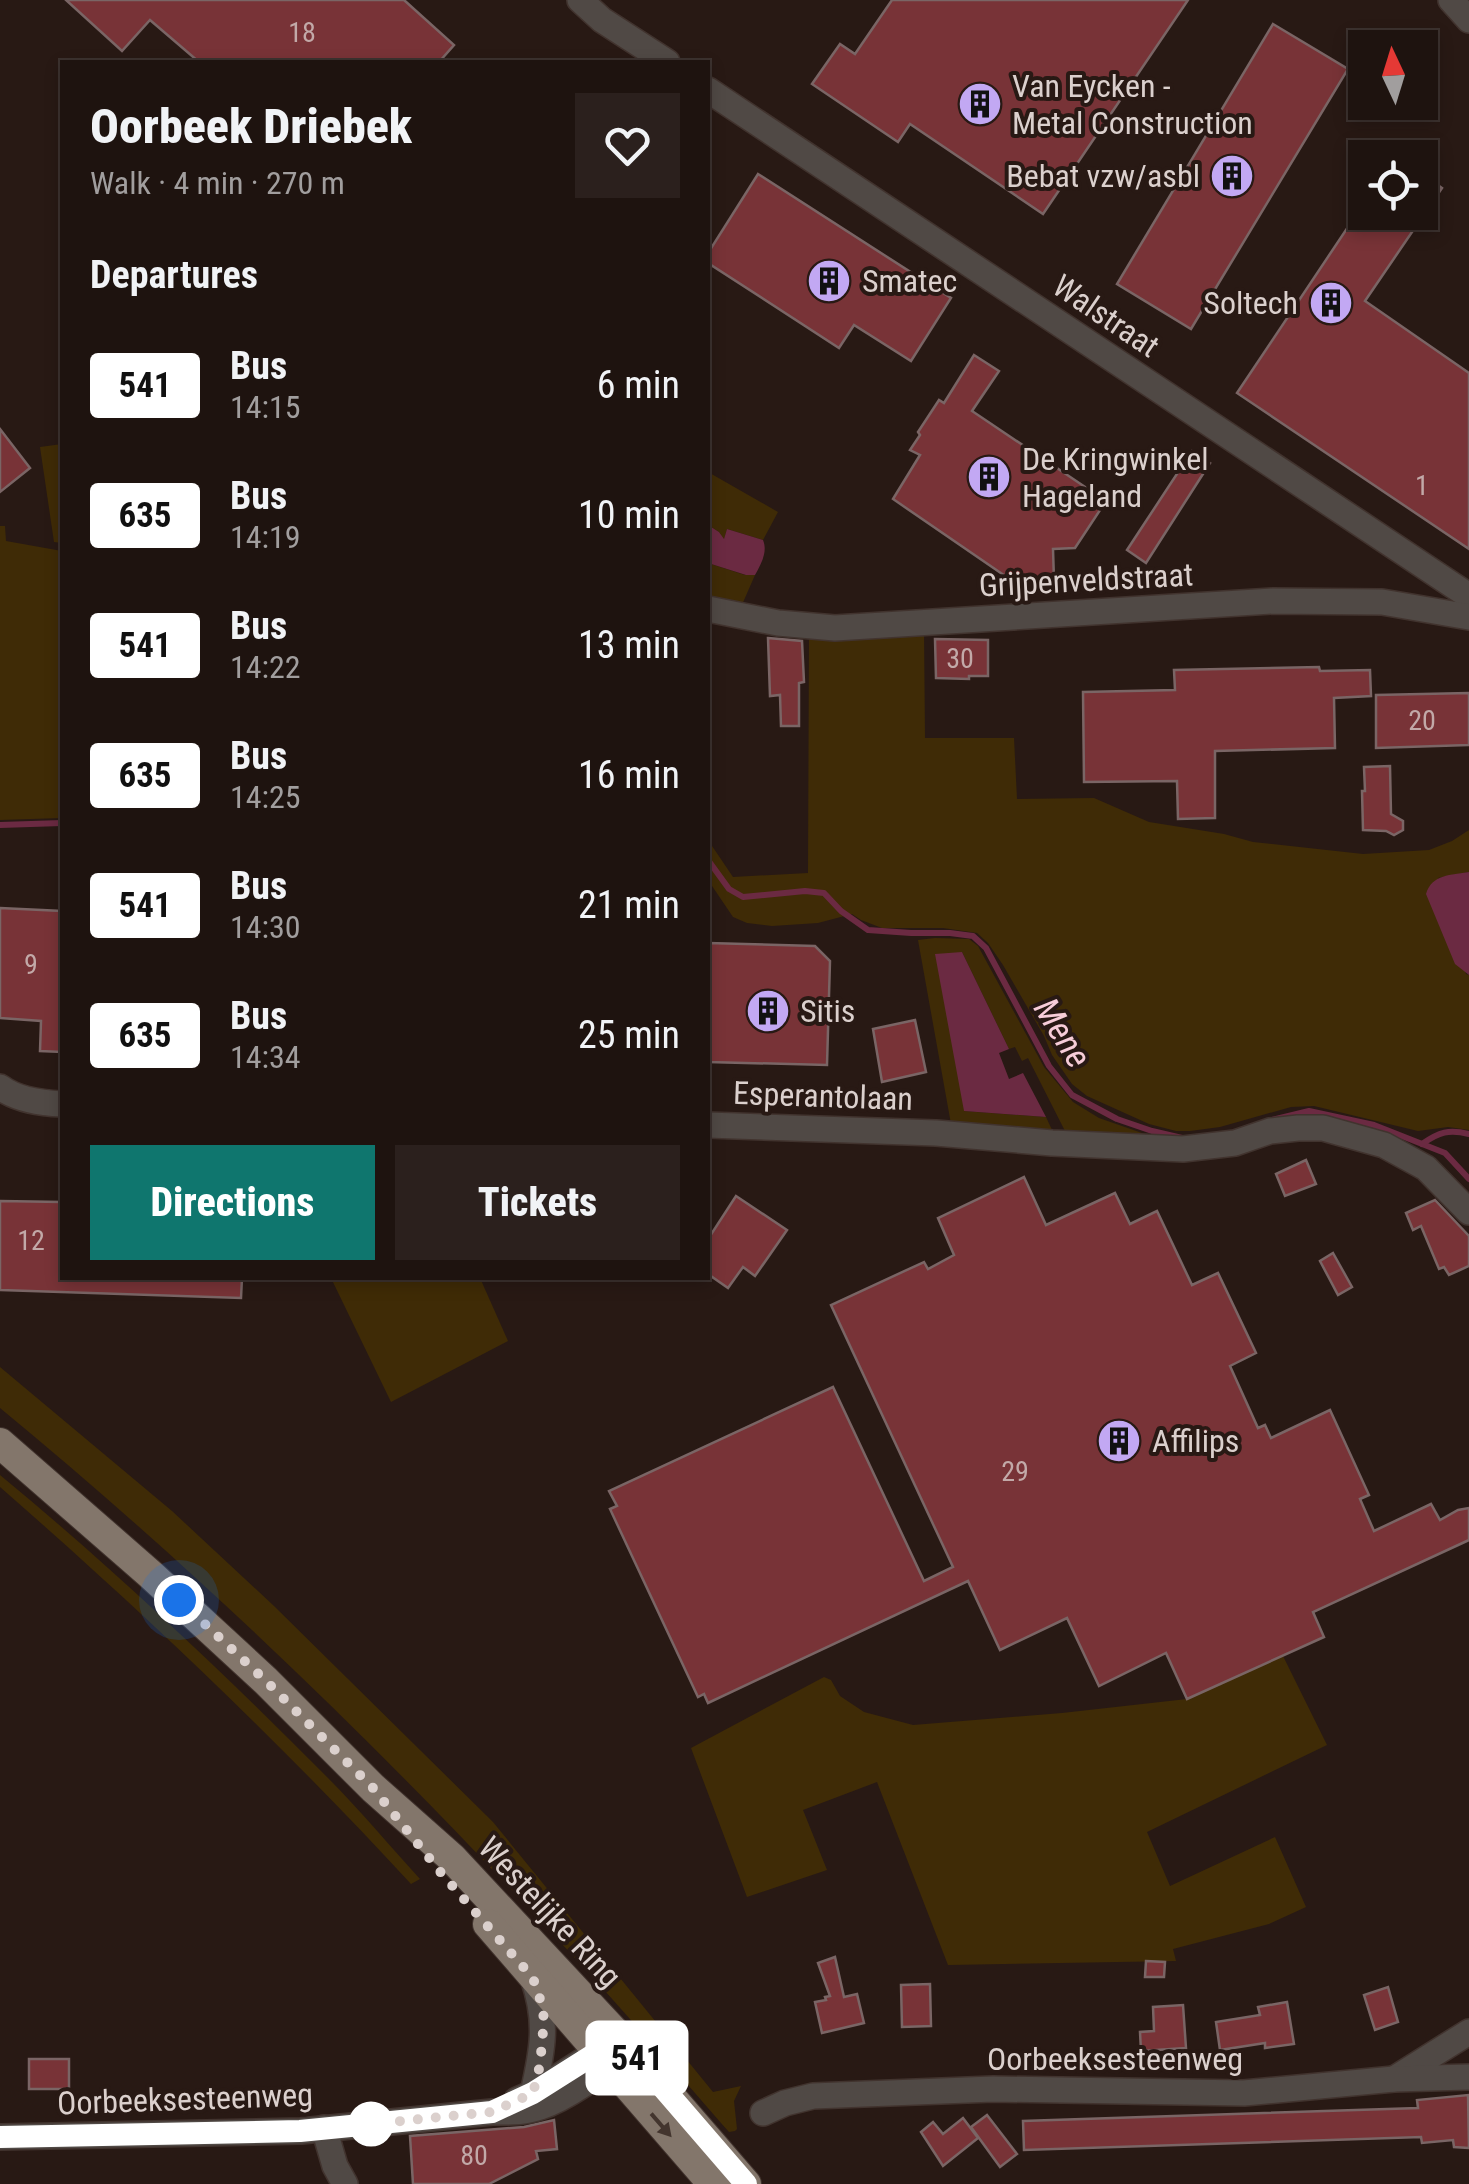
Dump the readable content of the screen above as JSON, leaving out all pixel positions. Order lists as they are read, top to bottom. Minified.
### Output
{"streets":{"main road":["Westelijke Ring"],"street":["Walstraat","Grijpenveldstraat","Esperantolaan","Oorbeeksesteenweg"]},"crossings":[["Westelijke Ring","Oorbeeksesteenweg"]],"water":["Mene"],"places":{"building":["Van Eycken - Metal Construction","Bebat vzw/asbl","Smatec","Soltech","De Kringwinkel Hageland","Sitis","Affilips"]},"lines":["bus line 541"],"house_numbers":["18","1","30","20","9","12","29","80"],"north":"top","page":{"on_map":"541","heading":[["Oorbeek Driebek","Walk · 4 min · 270 m"],"Departures"],"list":[{"mark":"541","name":"Bus","note":"14:15","value":"6 min"},{"mark":"635","name":"Bus","note":"14:19","value":"10 min"},{"mark":"541","name":"Bus","note":"14:22","value":"13 min"},{"mark":"635","name":"Bus","note":"14:25","value":"16 min"},{"mark":"541","name":"Bus","note":"14:30","value":"21 min"},{"mark":"635","name":"Bus","note":"14:34","value":"25 min"}],"buttons":["Directions","Tickets"]}}
